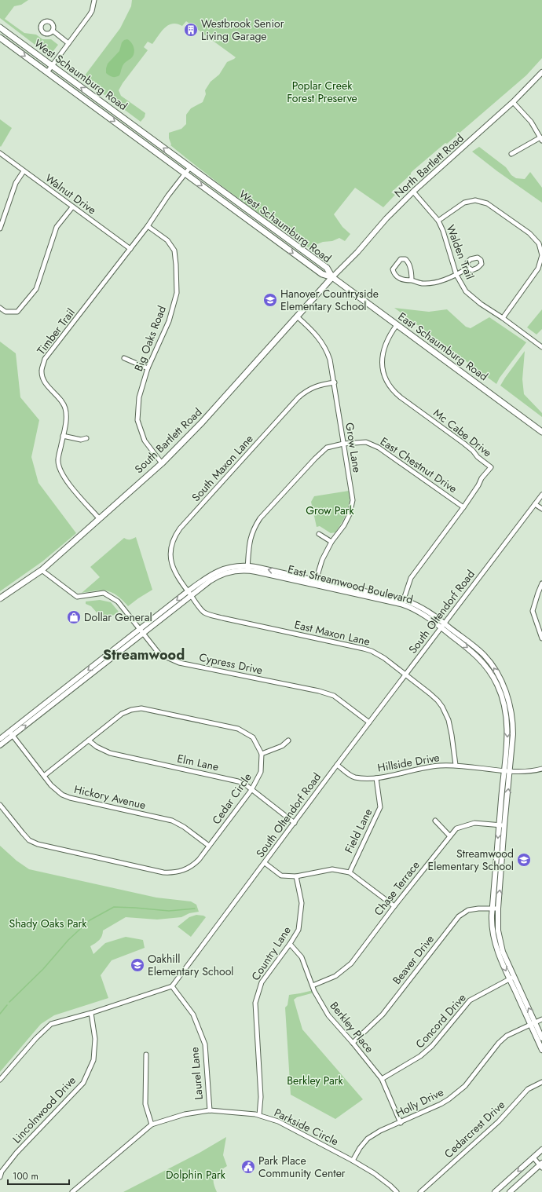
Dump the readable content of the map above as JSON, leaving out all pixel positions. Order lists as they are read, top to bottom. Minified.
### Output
{"streets":{"main road":["West Schaumburg Road","East Schaumburg Road","South Bartlett Road"],"street":["North Bartlett Road","Walnut Drive","Walden Trail","Timber Trail","Big Oaks Road","Mc Cabe Drive","Grow Lane","East Chestnut Drive","South Maxon Lane","East Streamwood Boulevard","South Oltendorf Road","East Maxon Lane","Cypress Drive","Elm Lane","Hillside Drive","Hickory Avenue","Cedar Circle","Field Lane","Chase Terrace","Country Lane","Beaver Drive","Concord Drive","Berkley Place","Laurel Lane","Holly Drive","Lincolnwood Drive","Parkside Circle","Cedarcrest Drive"]},"crossings":[["West Schaumburg Road","North Bartlett Road"],["West Schaumburg Road","Timber Trail"],["West Schaumburg Road","East Schaumburg Road"],["West Schaumburg Road","South Bartlett Road"],["North Bartlett Road","Walden Trail"],["North Bartlett Road","East Schaumburg Road"],["North Bartlett Road","South Bartlett Road"],["Walnut Drive","Timber Trail"],["Timber Trail","Big Oaks Road"],["Timber Trail","South Bartlett Road"],["Big Oaks Road","South Bartlett Road"],["East Schaumburg Road","Mc Cabe Drive"],["East Schaumburg Road","South Bartlett Road"],["Mc Cabe Drive","East Chestnut Drive"],["Mc Cabe Drive","East Streamwood Boulevard"],["South Bartlett Road","Grow Lane"],["South Bartlett Road","Cypress Drive"],["Grow Lane","East Chestnut Drive"],["Grow Lane","South Maxon Lane"],["Grow Lane","East Streamwood Boulevard"],["East Chestnut Drive","East Streamwood Boulevard"],["South Maxon Lane","East Streamwood Boulevard"],["South Maxon Lane","East Maxon Lane"],["East Streamwood Boulevard","South Oltendorf Road"],["East Streamwood Boulevard","East Maxon Lane"],["East Streamwood Boulevard","Cypress Drive"],["East Streamwood Boulevard","Hillside Drive"],["East Streamwood Boulevard","Hickory Avenue"],["East Streamwood Boulevard","Chase Terrace"],["East Streamwood Boulevard","Beaver Drive"],["East Streamwood Boulevard","Concord Drive"],["East Streamwood Boulevard","Holly Drive"],["South Oltendorf Road","East Maxon Lane"],["South Oltendorf Road","Cypress Drive"],["South Oltendorf Road","Elm Lane"],["South Oltendorf Road","Hillside Drive"],["South Oltendorf Road","Laurel Lane"],["East Maxon Lane","Hillside Drive"],["Elm Lane","Cedar Circle"],["Hillside Drive","Field Lane"],["Hickory Avenue","Cedar Circle"],["Chase Terrace","Berkley Place"],["Country Lane","Berkley Place"],["Country Lane","Parkside Circle"],["Beaver Drive","Berkley Place"],["Concord Drive","Berkley Place"],["Berkley Place","Holly Drive"],["Laurel Lane","Parkside Circle"],["Holly Drive","Parkside Circle"]],"districts":["Streamwood"],"parks":["Poplar Creek Forest Preserve","Grow Park","Shady Oaks Park","Berkley Park","Dolphin Park"],"places":{"building":["Westbrook Senior Living Garage"],"school or university":["Hanover Countryside Elementary School","Streamwood Elementary School","Oakhill Elementary School"],"shop":["Dollar General"],"public building":["Park Place Community Center"]},"scale_bar":"100 m"}
